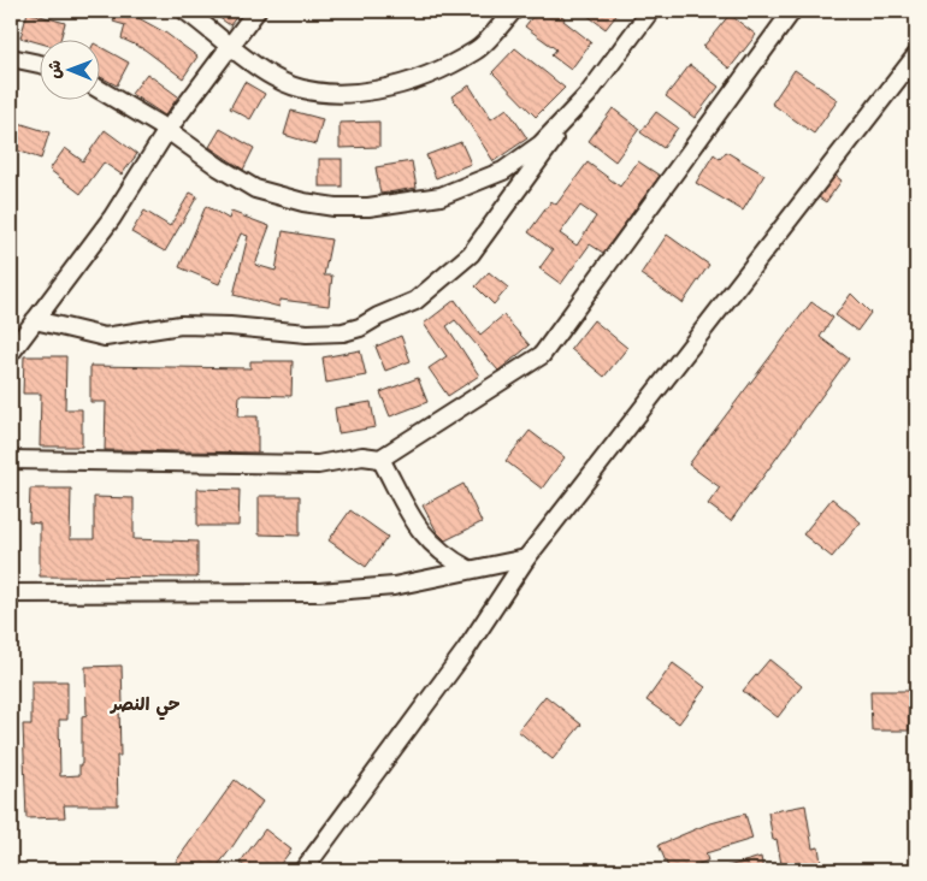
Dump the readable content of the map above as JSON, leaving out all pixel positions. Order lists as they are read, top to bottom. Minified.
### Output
{"districts":["حي النصر"],"north":"left"}
